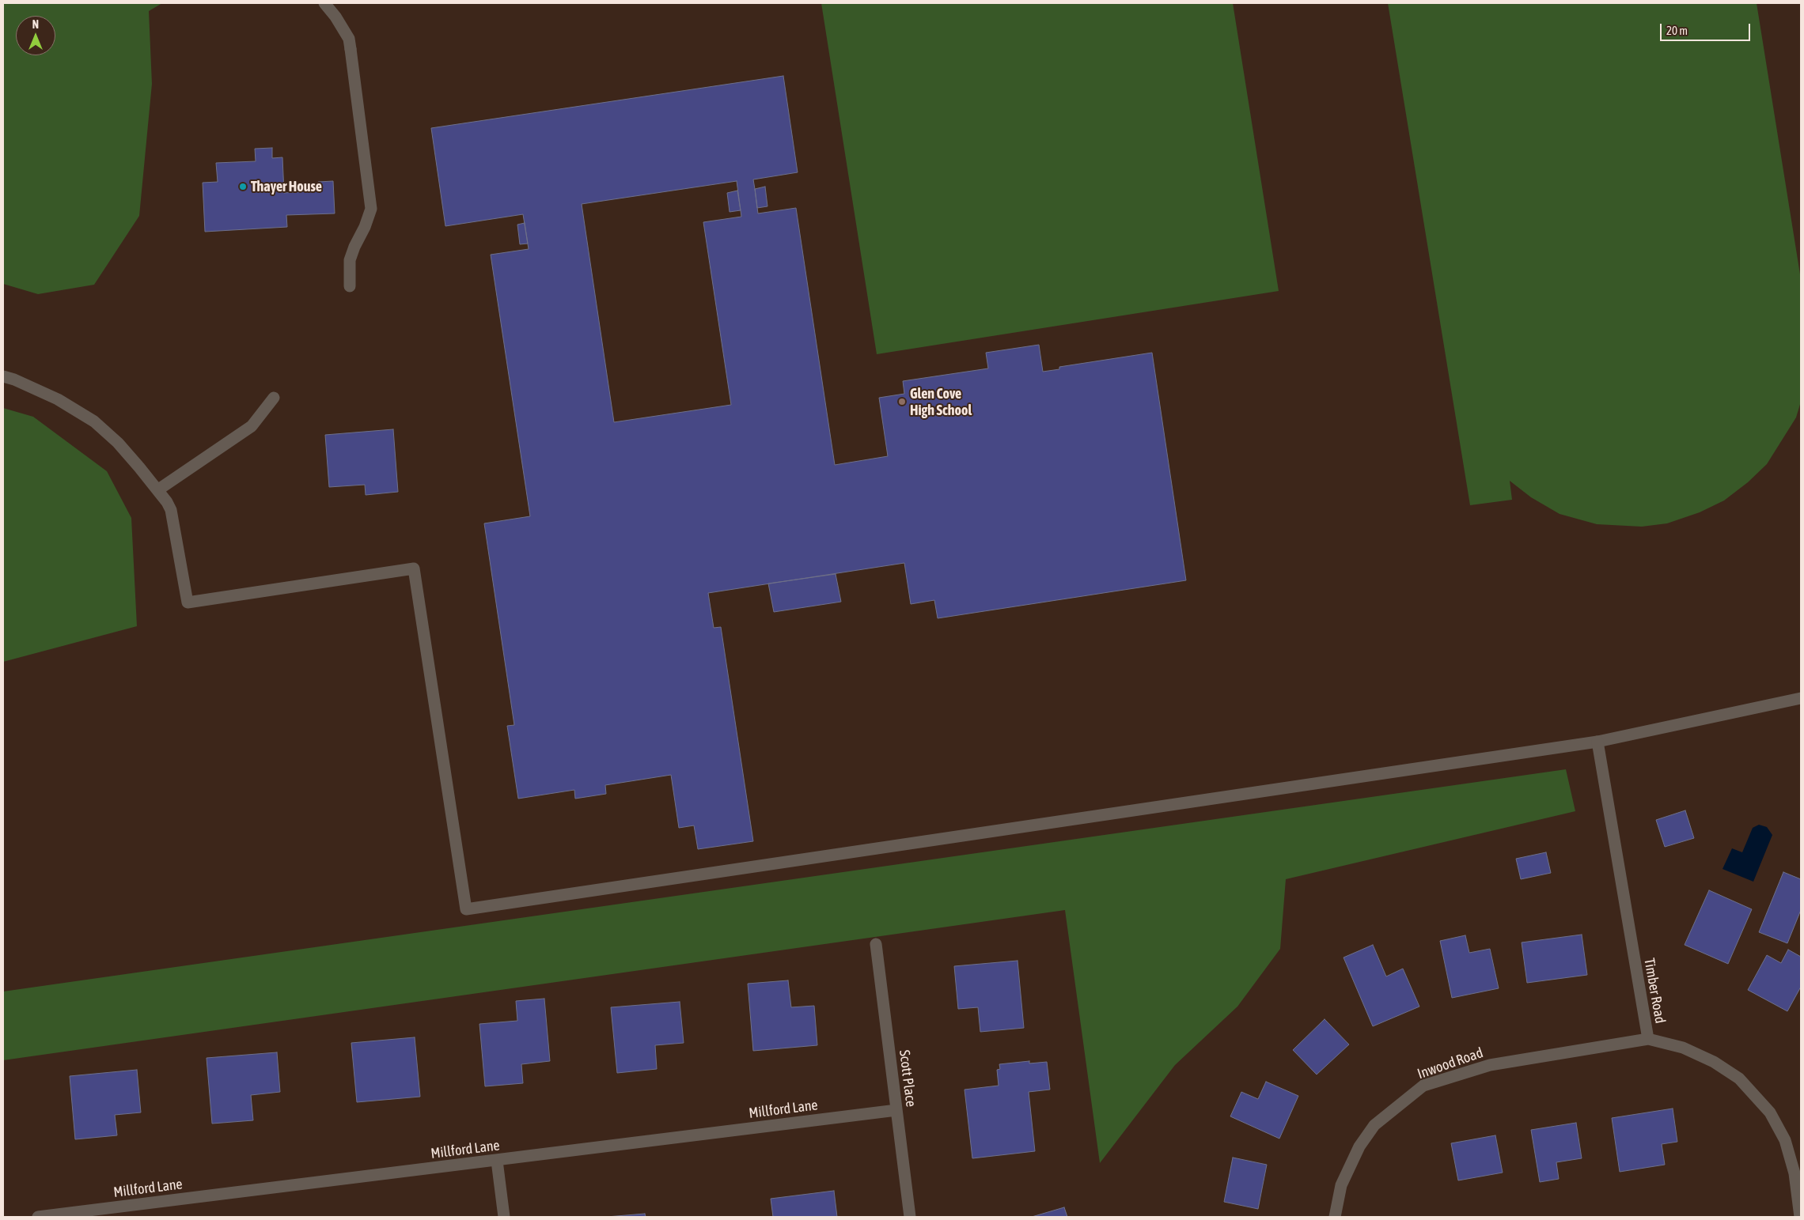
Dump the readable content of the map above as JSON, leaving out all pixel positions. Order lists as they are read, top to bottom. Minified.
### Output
{"streets":{"street":["Timber Road","Inwood Road","Scott Place","Millford Lane"]},"crossings":[["Timber Road","Inwood Road"],["Scott Place","Millford Lane"]],"places":["Thayer House","Glen Cove High School"],"scale_bar":"20 m","north":"top"}
